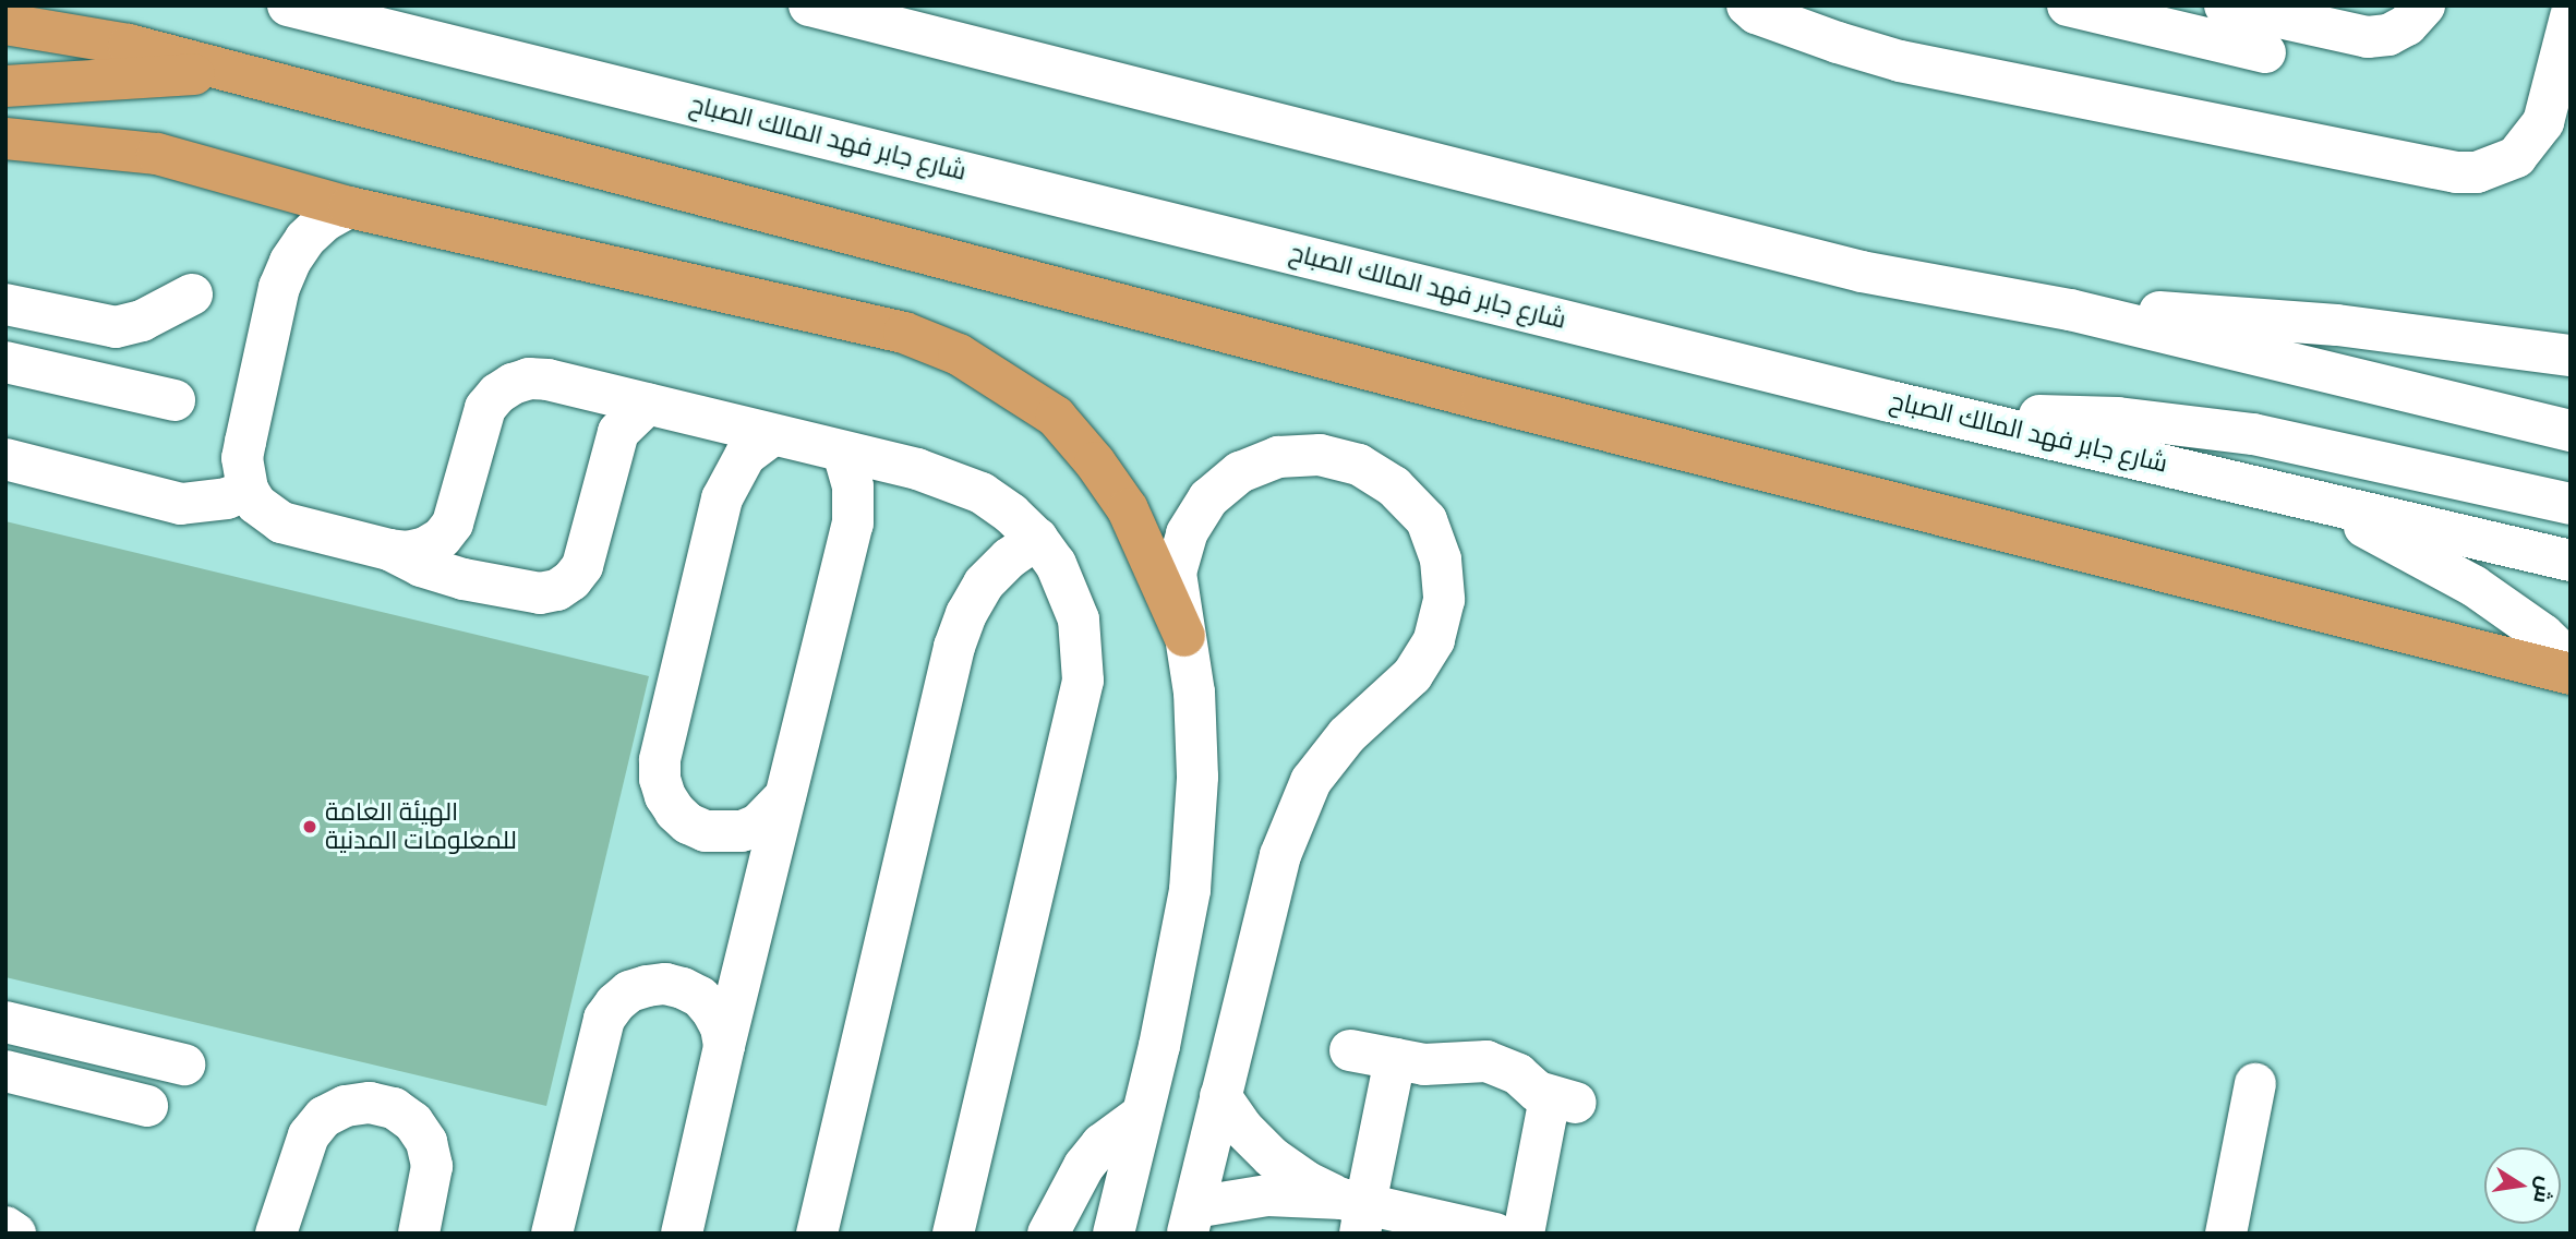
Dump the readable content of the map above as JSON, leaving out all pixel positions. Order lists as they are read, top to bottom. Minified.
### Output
{"streets":{"street":["شارع جابر فهد المالك الصباح"]},"places":["الهيئة العامة للمعلومات المدنية"],"north":"right"}
